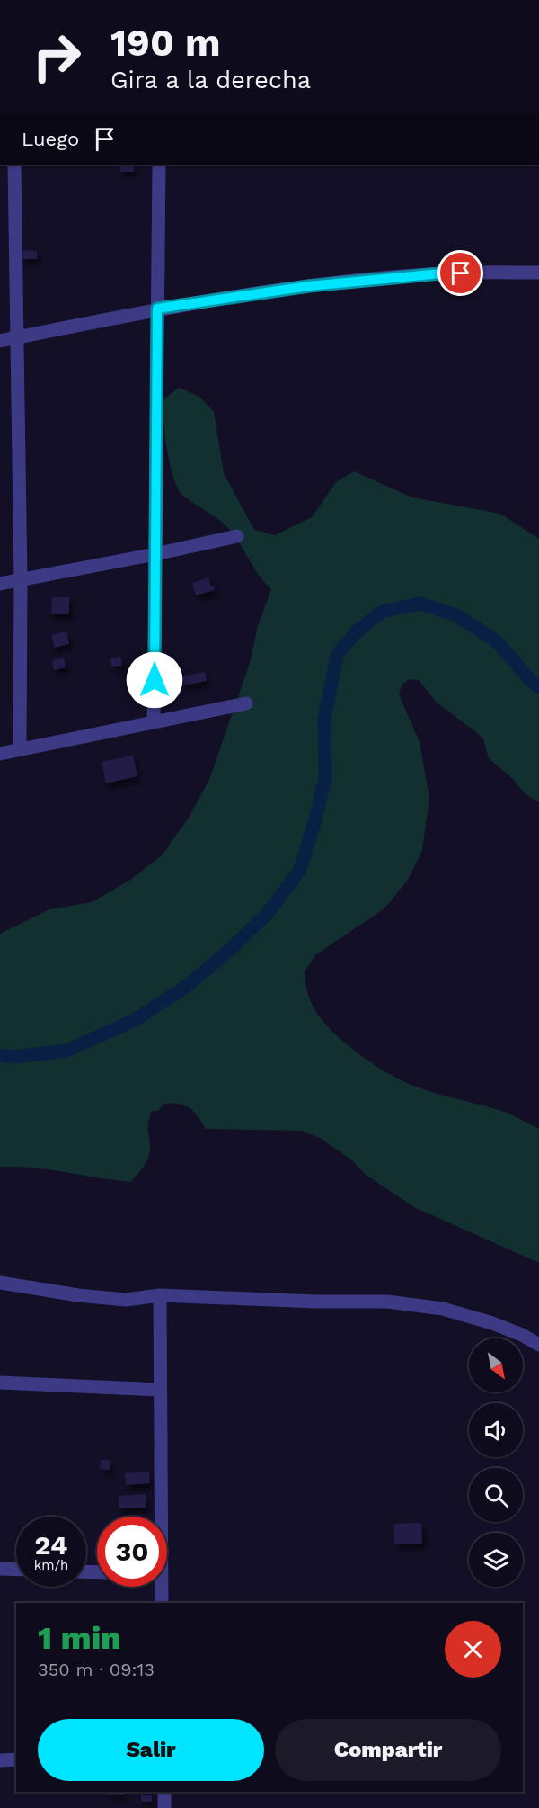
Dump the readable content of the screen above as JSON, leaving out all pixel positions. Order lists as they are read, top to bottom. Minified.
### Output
{"north":"bottom right","page":{"turn":["190 m","Gira a la derecha"],"then":"Luego","speed":"24 km/h","limit":"30","heading":["1 min","350 m · 09:13"],"buttons":["Salir","Compartir"]}}
